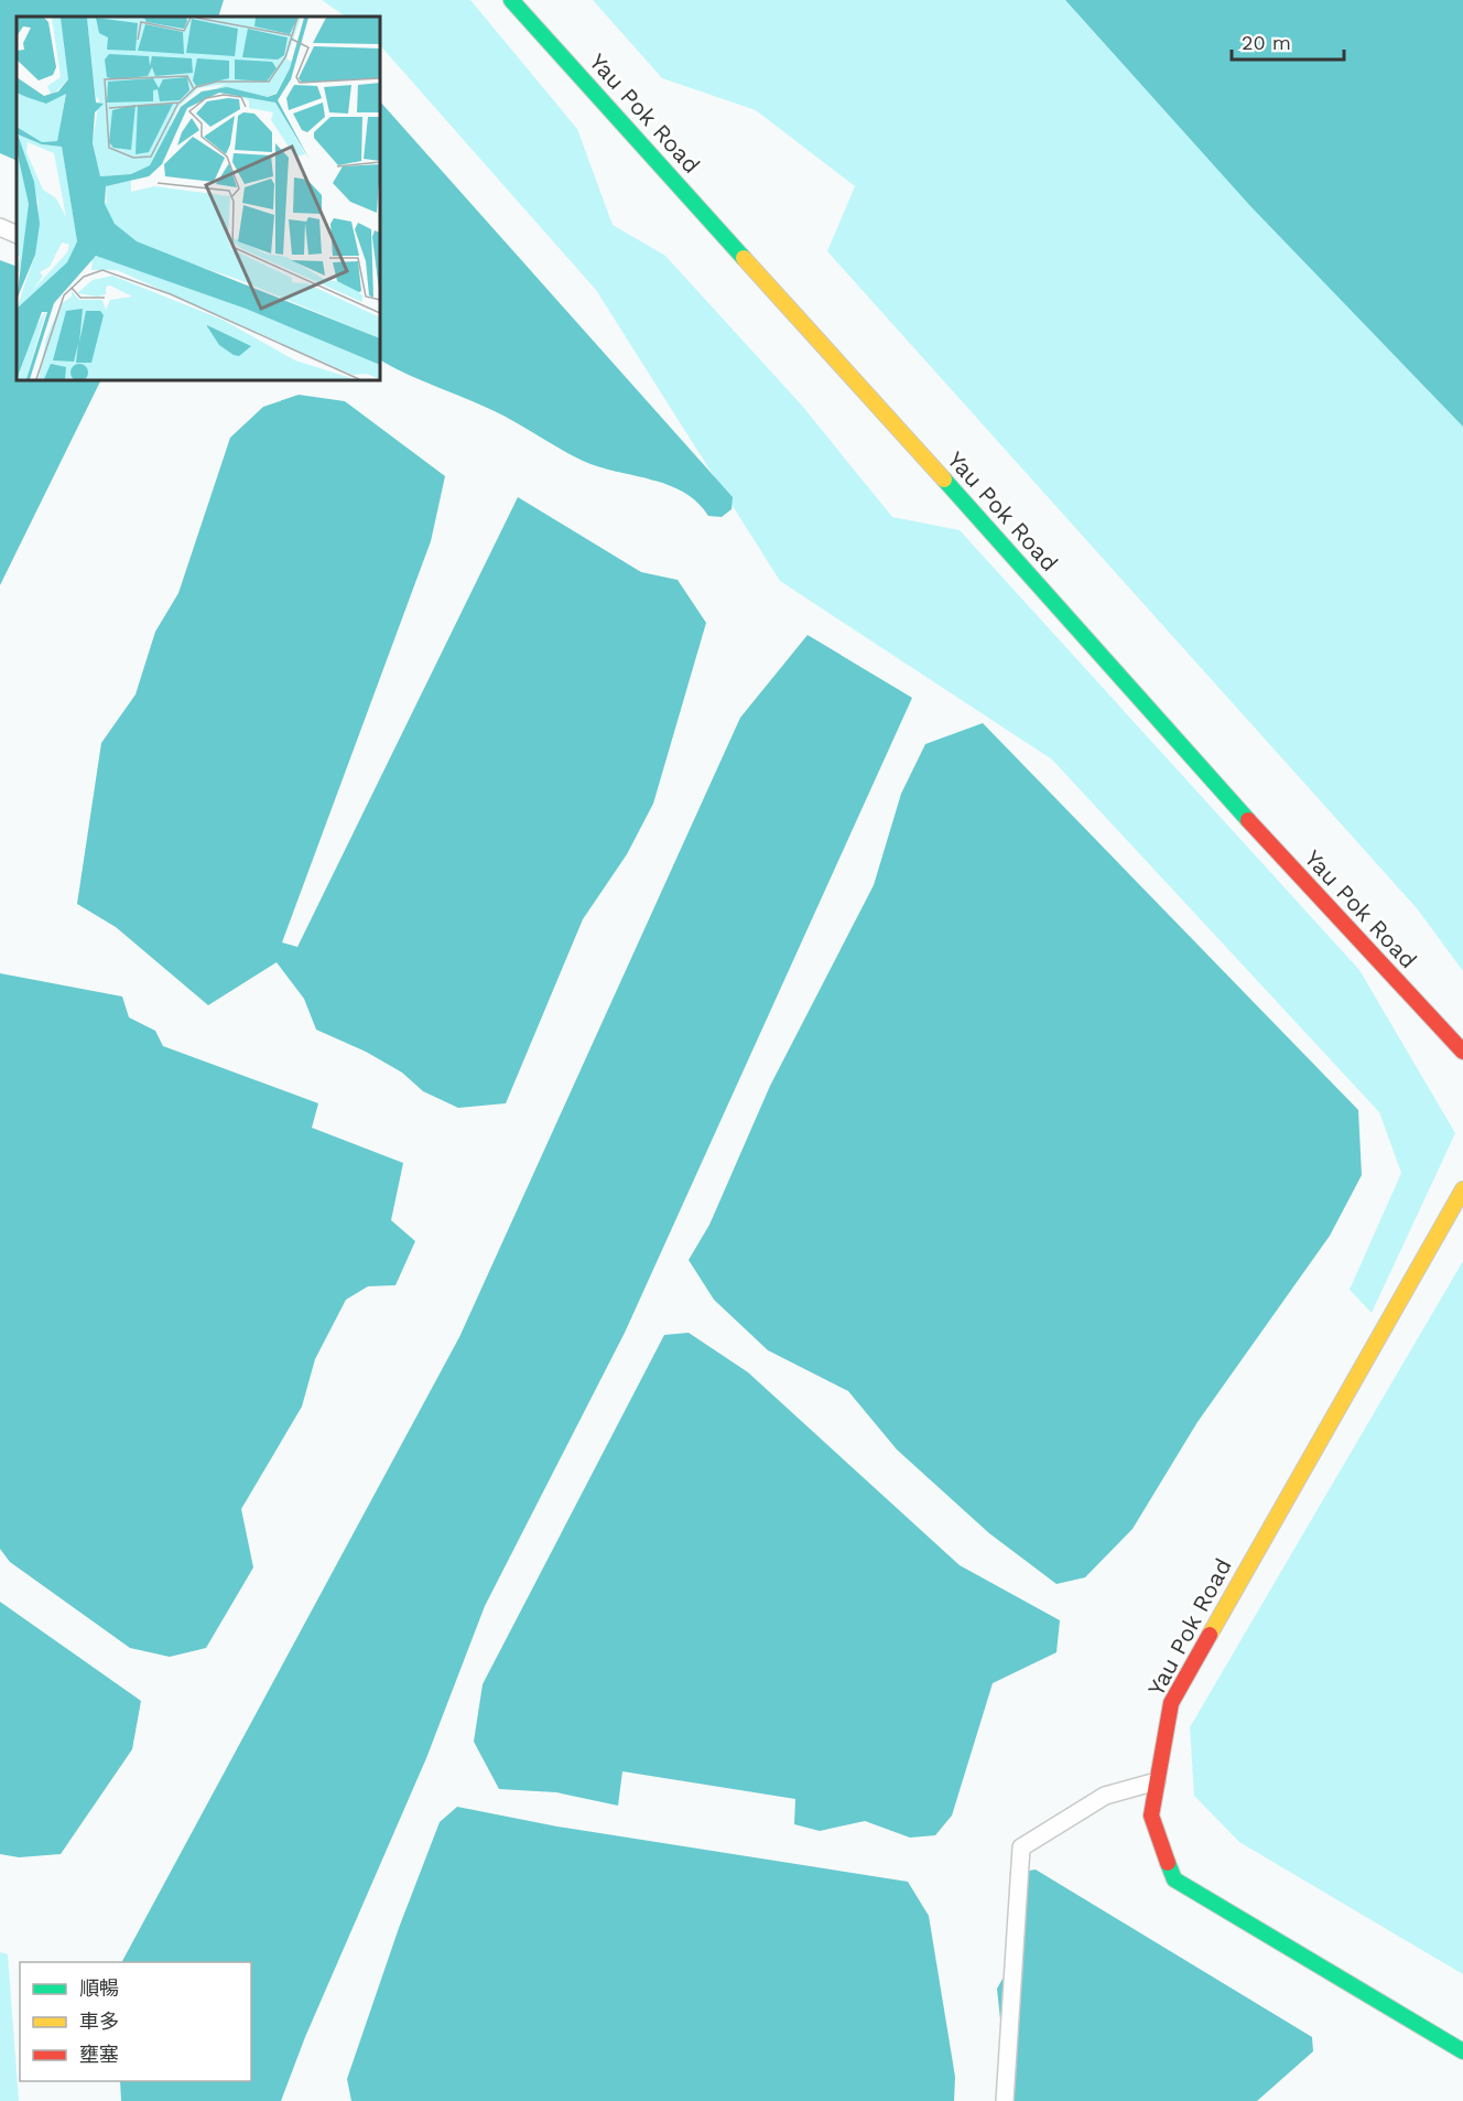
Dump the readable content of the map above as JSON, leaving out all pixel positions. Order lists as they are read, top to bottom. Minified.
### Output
{"streets":{"street":["Yau Pok Road"]},"legend":["順暢","車多","壅塞"],"scale_bar":"20 m"}
